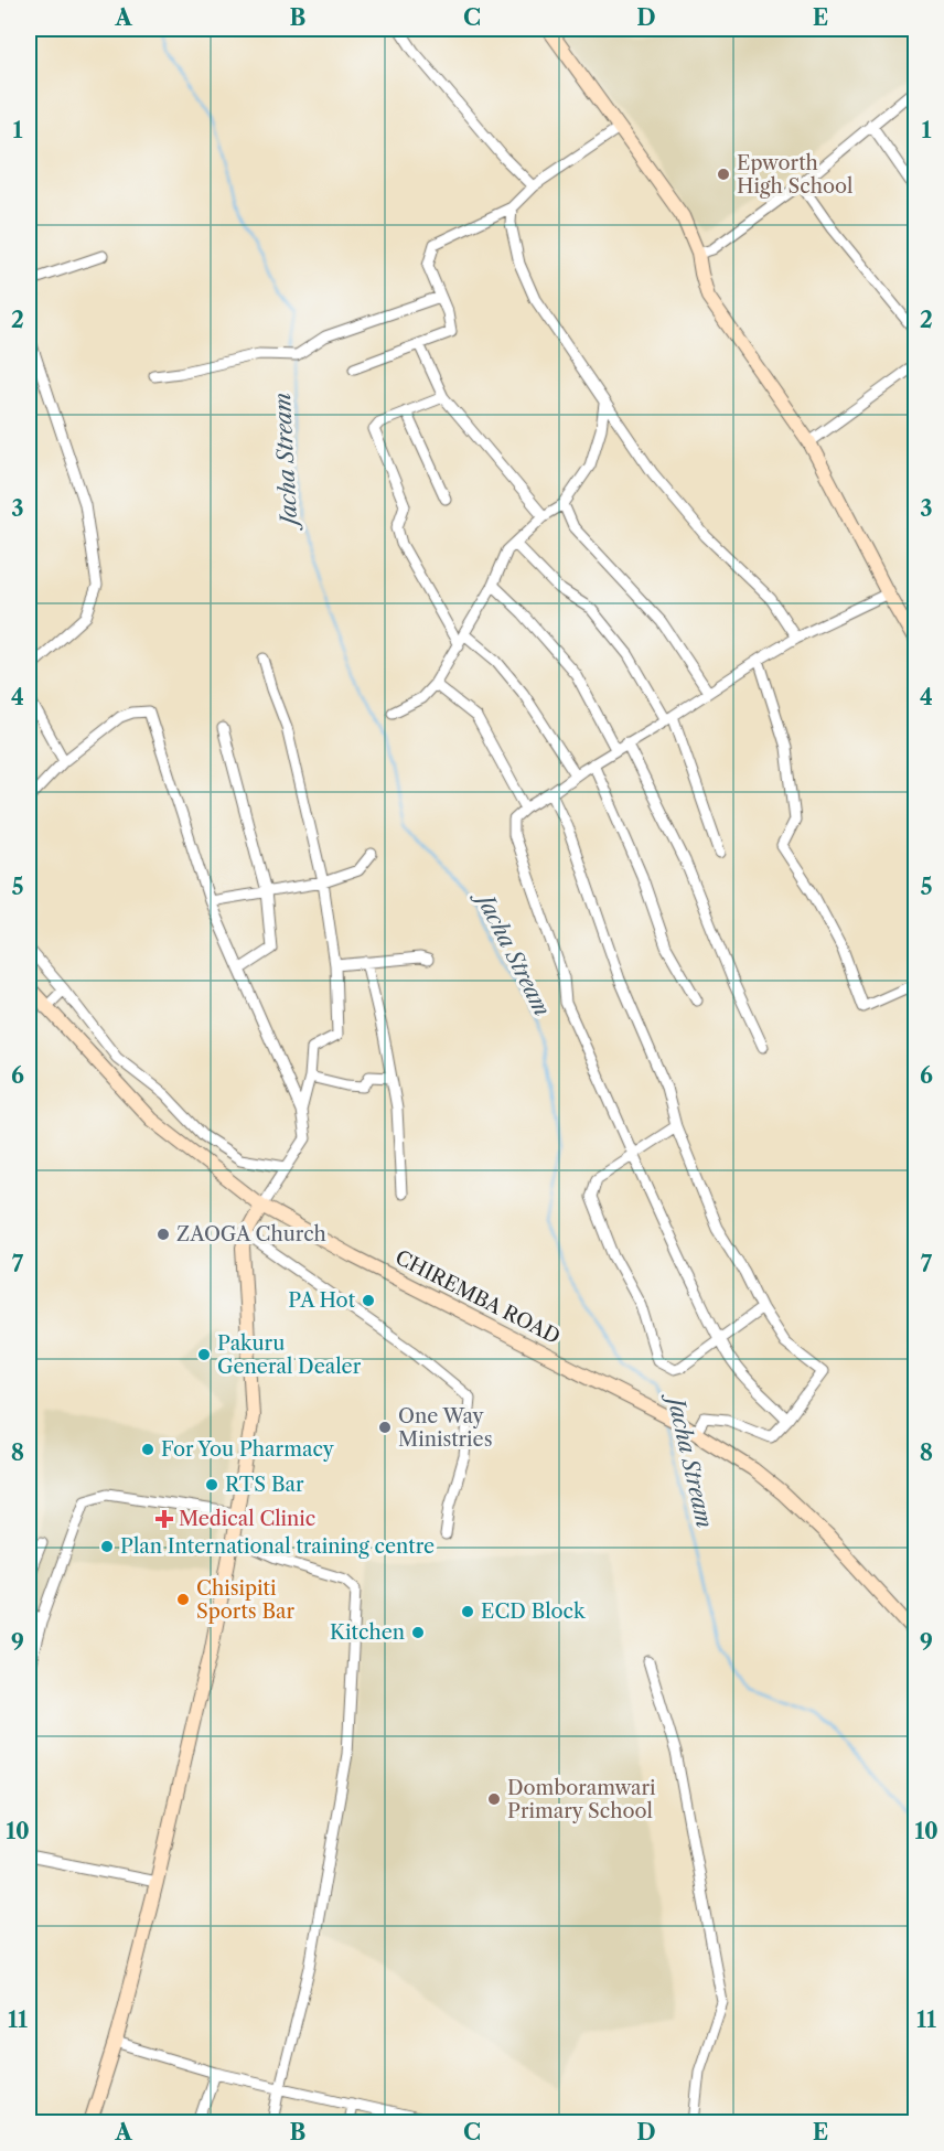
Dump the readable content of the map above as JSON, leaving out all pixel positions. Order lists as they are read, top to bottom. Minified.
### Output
{"streets":{"street":["CHIREMBA ROAD"]},"water":["Jacha Stream"],"places":{"other":["Epworth High School","ZAOGA Church","PA Hot","Pakuru General Dealer","One Way Ministries","For You Pharmacy","RTS Bar","Plan International training centre","Chisipiti Sports Bar","ECD Block","Kitchen","Domboramwari Primary School"],"health":["Medical Clinic"]},"grid":{"columns":["A","B","C","D","E"],"rows":["1","2","3","4","5","6","7","8","9","10","11"]}}
